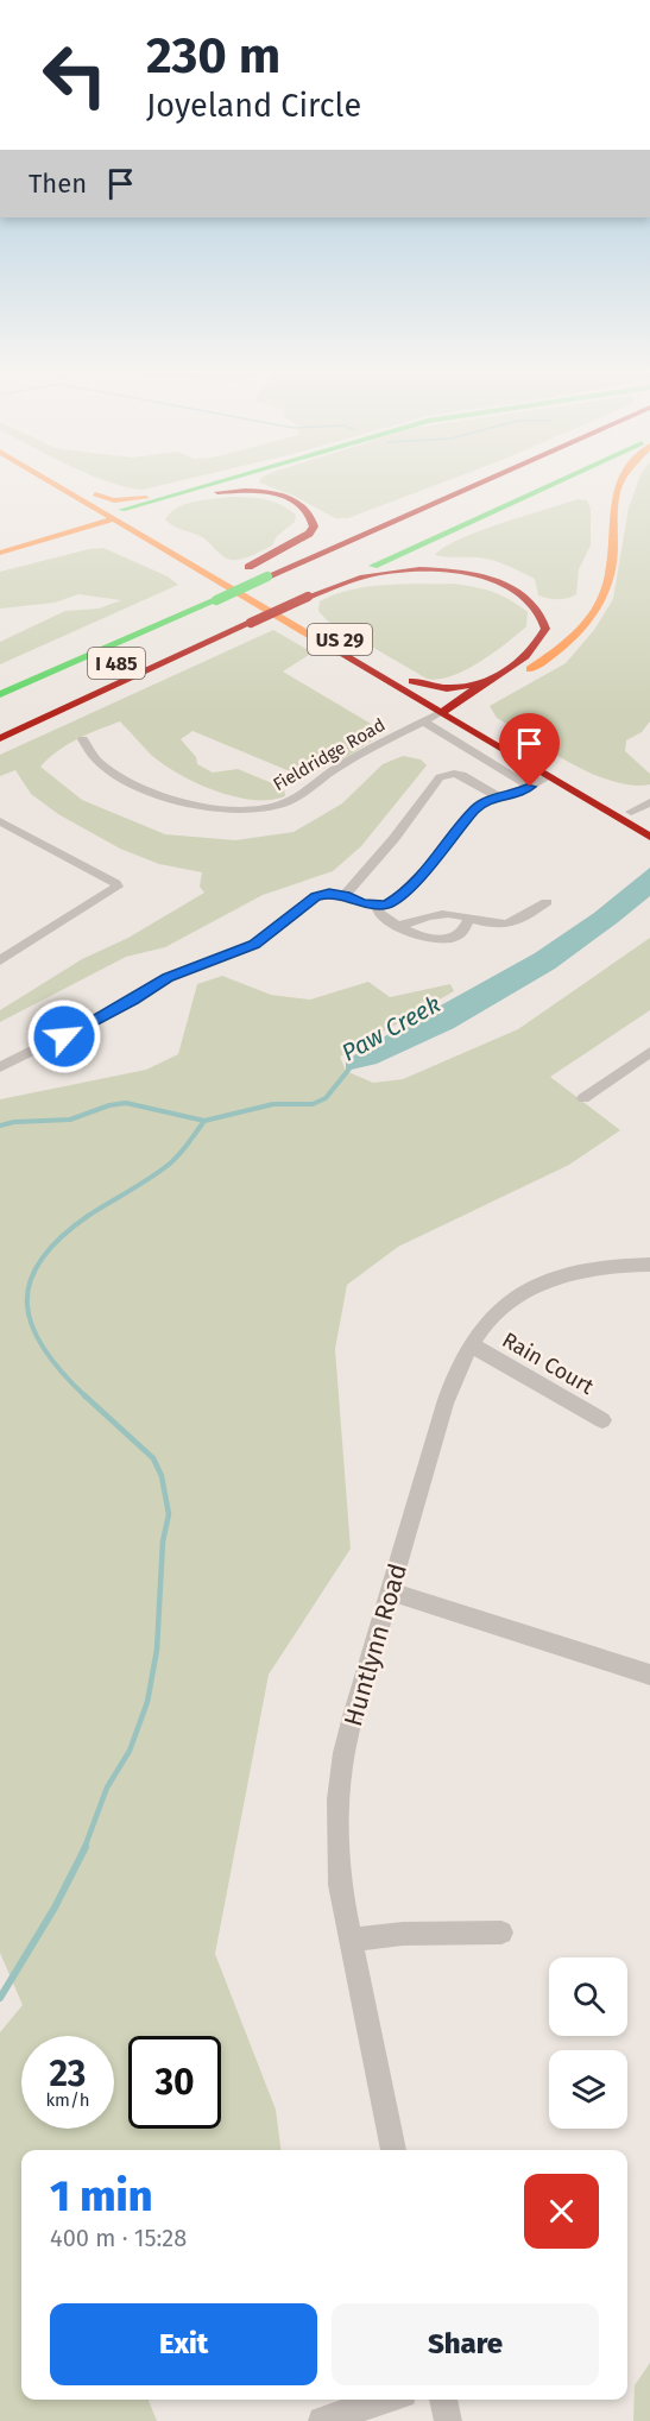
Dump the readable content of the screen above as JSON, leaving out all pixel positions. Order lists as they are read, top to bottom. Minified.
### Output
{"streets":{"main road":["US 29","I 485"],"street":["Fieldridge Road","Rain Court","Huntlynn Road"]},"crossings":[["US 29","Fieldridge Road"],["Rain Court","Huntlynn Road"]],"water":["Paw Creek"],"page":{"turn":["230 m","Joyeland Circle"],"then":"Then","speed":"23 km/h","limit":"30","heading":["1 min","400 m · 15:28"],"buttons":["Exit","Share"]}}
